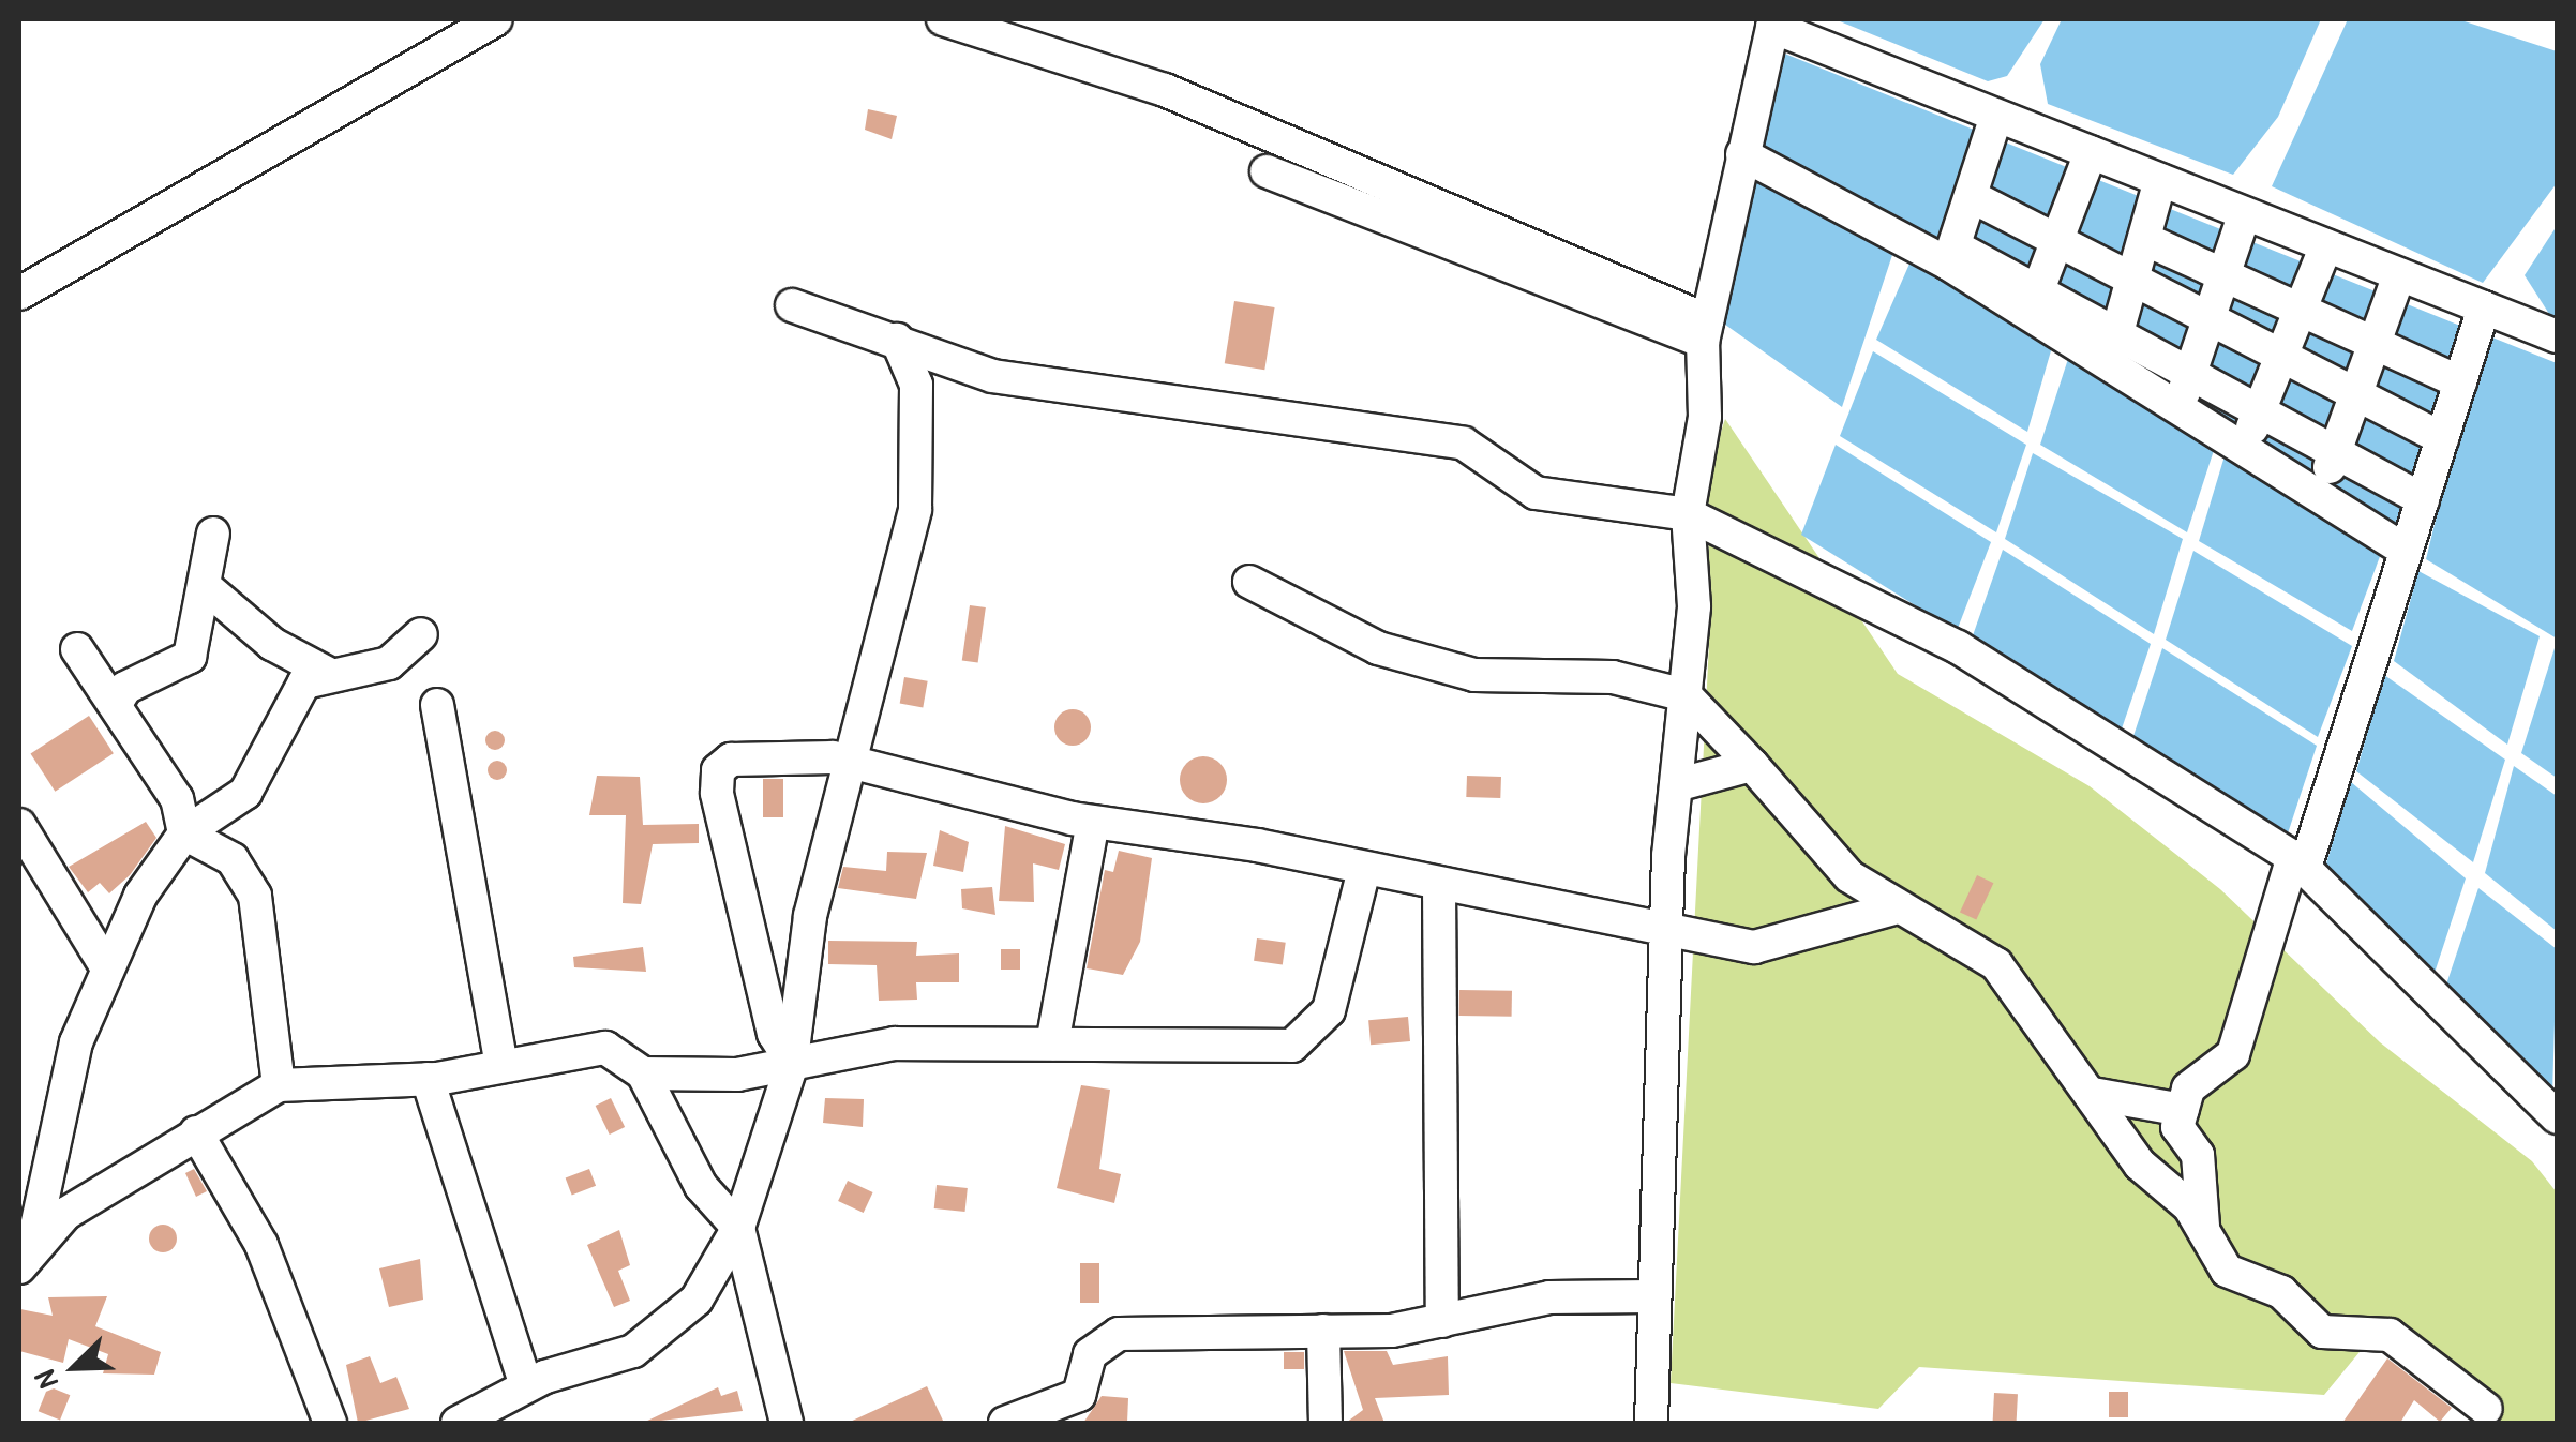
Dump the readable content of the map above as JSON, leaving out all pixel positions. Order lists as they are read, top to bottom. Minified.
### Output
{"north":"bottom left"}
